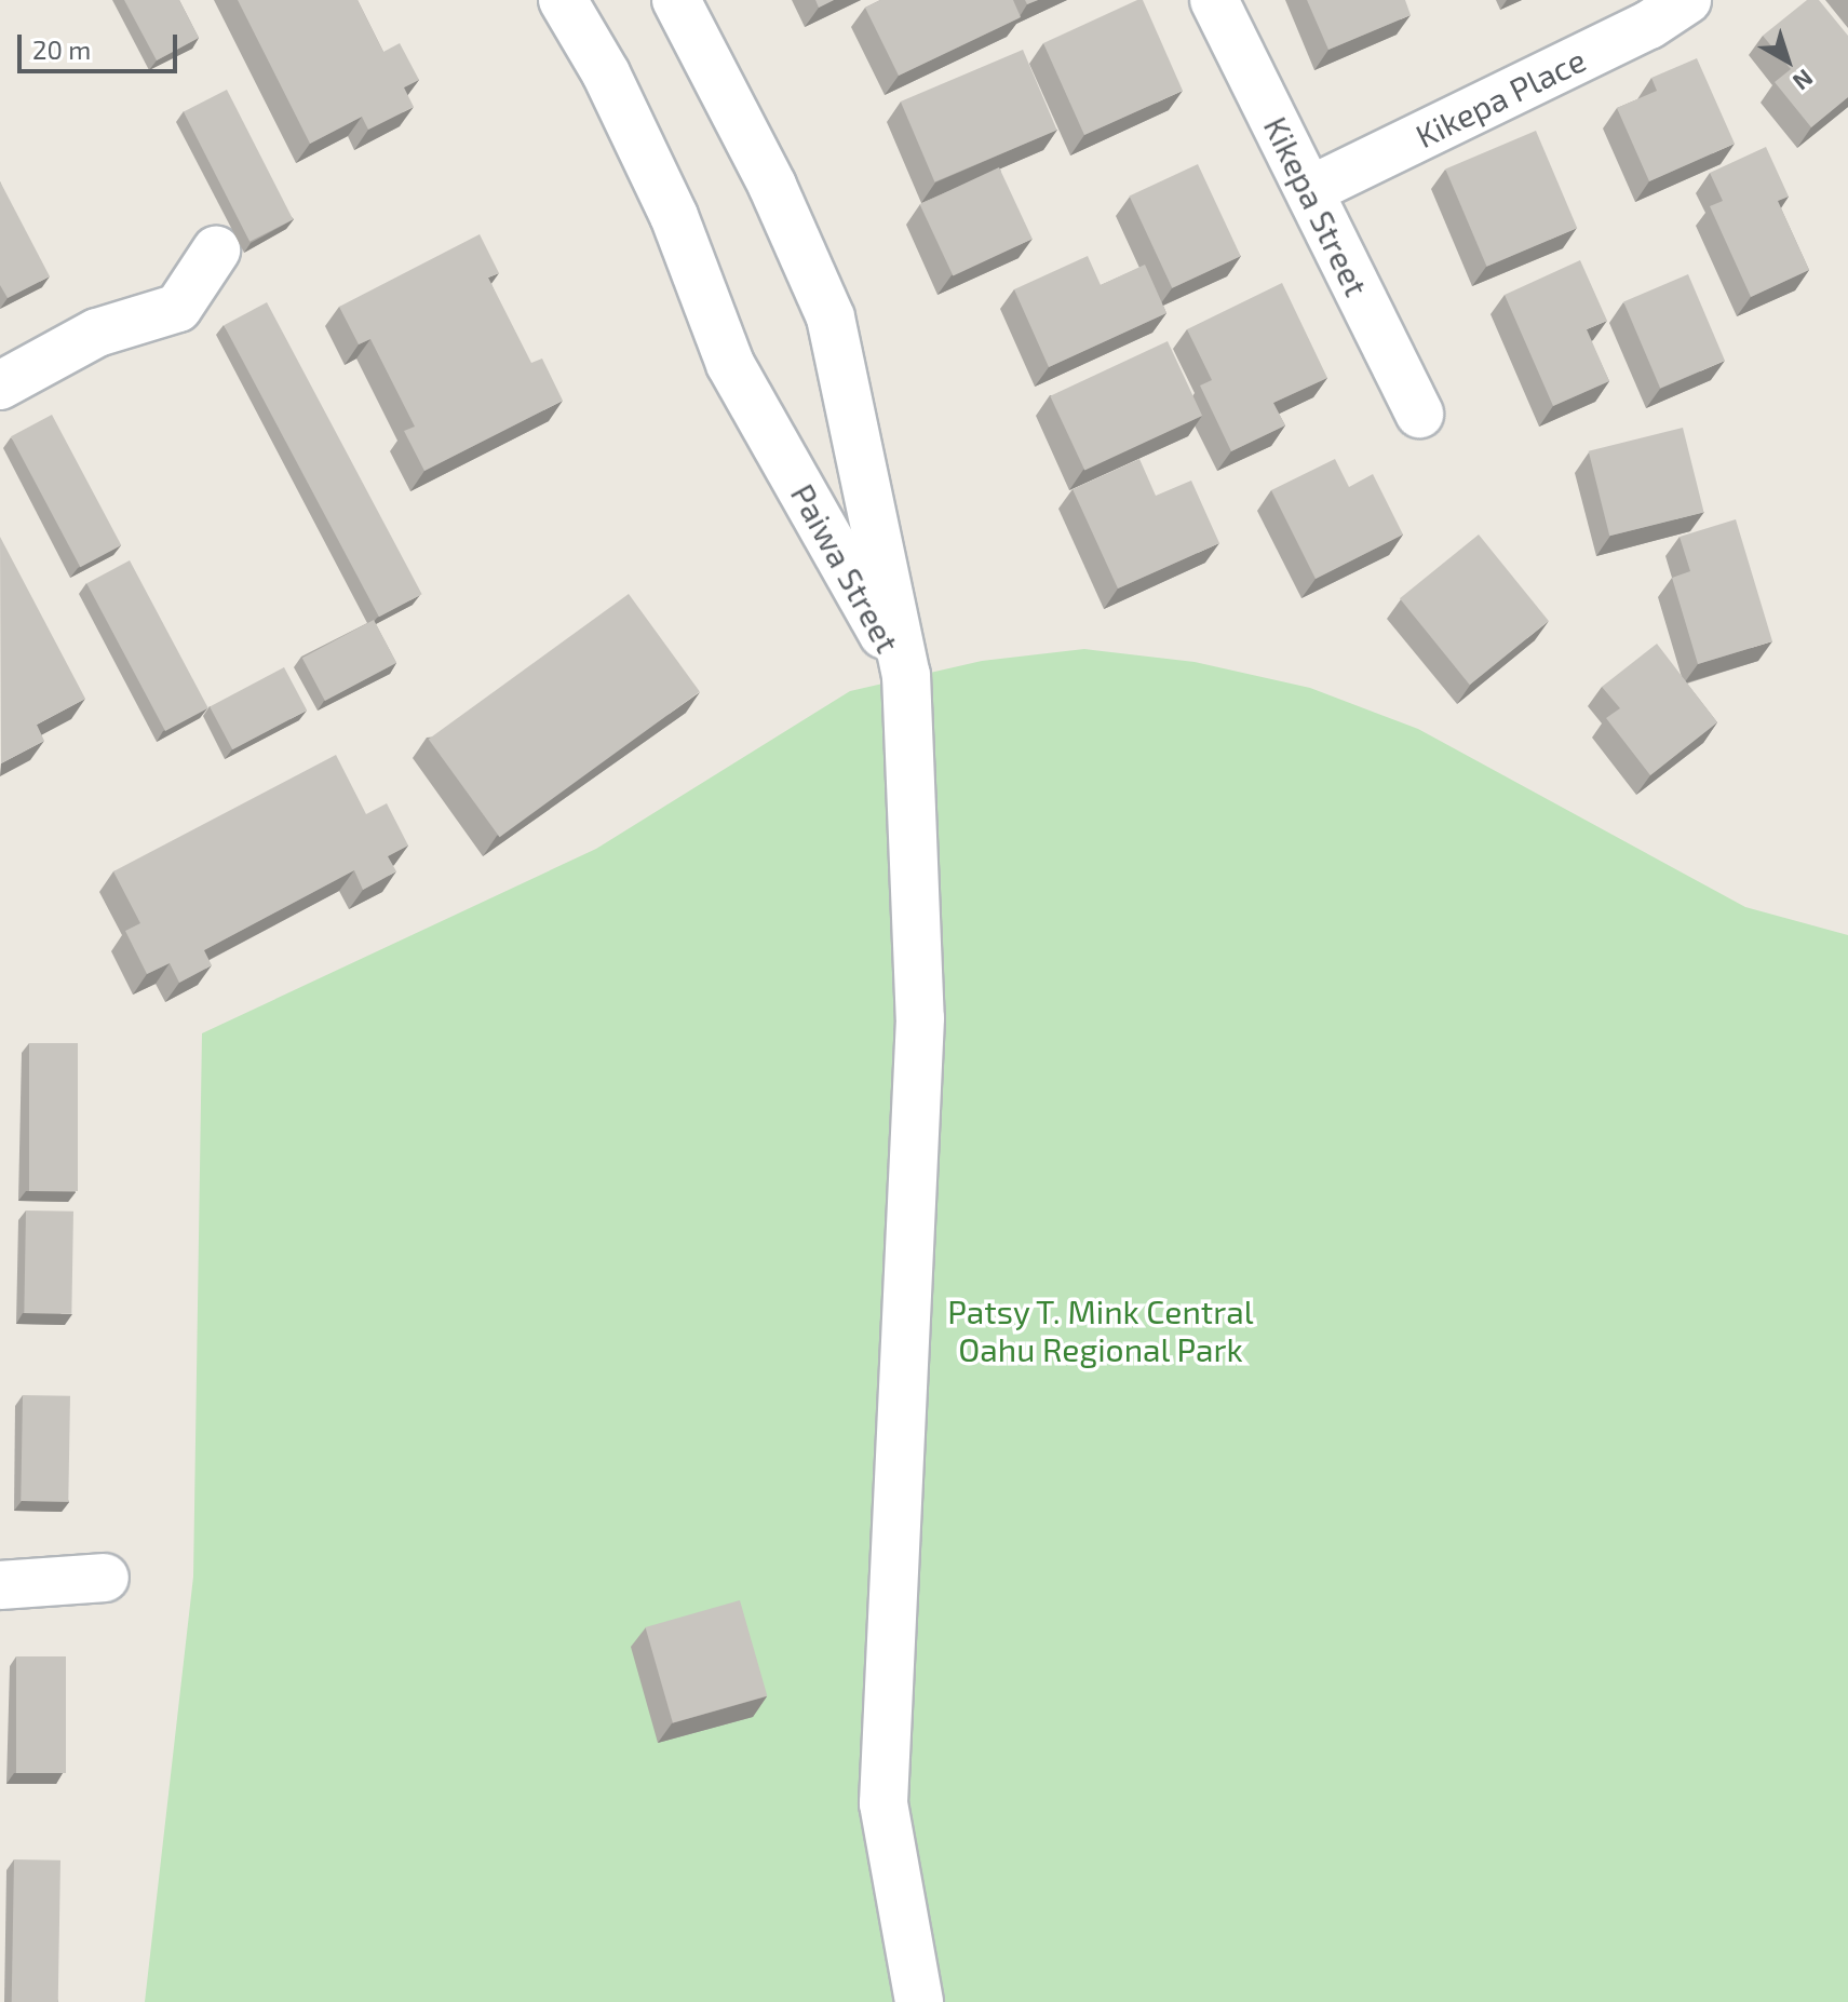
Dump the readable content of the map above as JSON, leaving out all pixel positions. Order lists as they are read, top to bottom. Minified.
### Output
{"streets":{"street":["Kikepa Place","Kikepa Street","Paiwa Street"]},"crossings":[["Kikepa Place","Kikepa Street"]],"parks":["Patsy T. Mink Central Oahu Regional Park"],"scale_bar":"20 m","north":"bottom right"}
